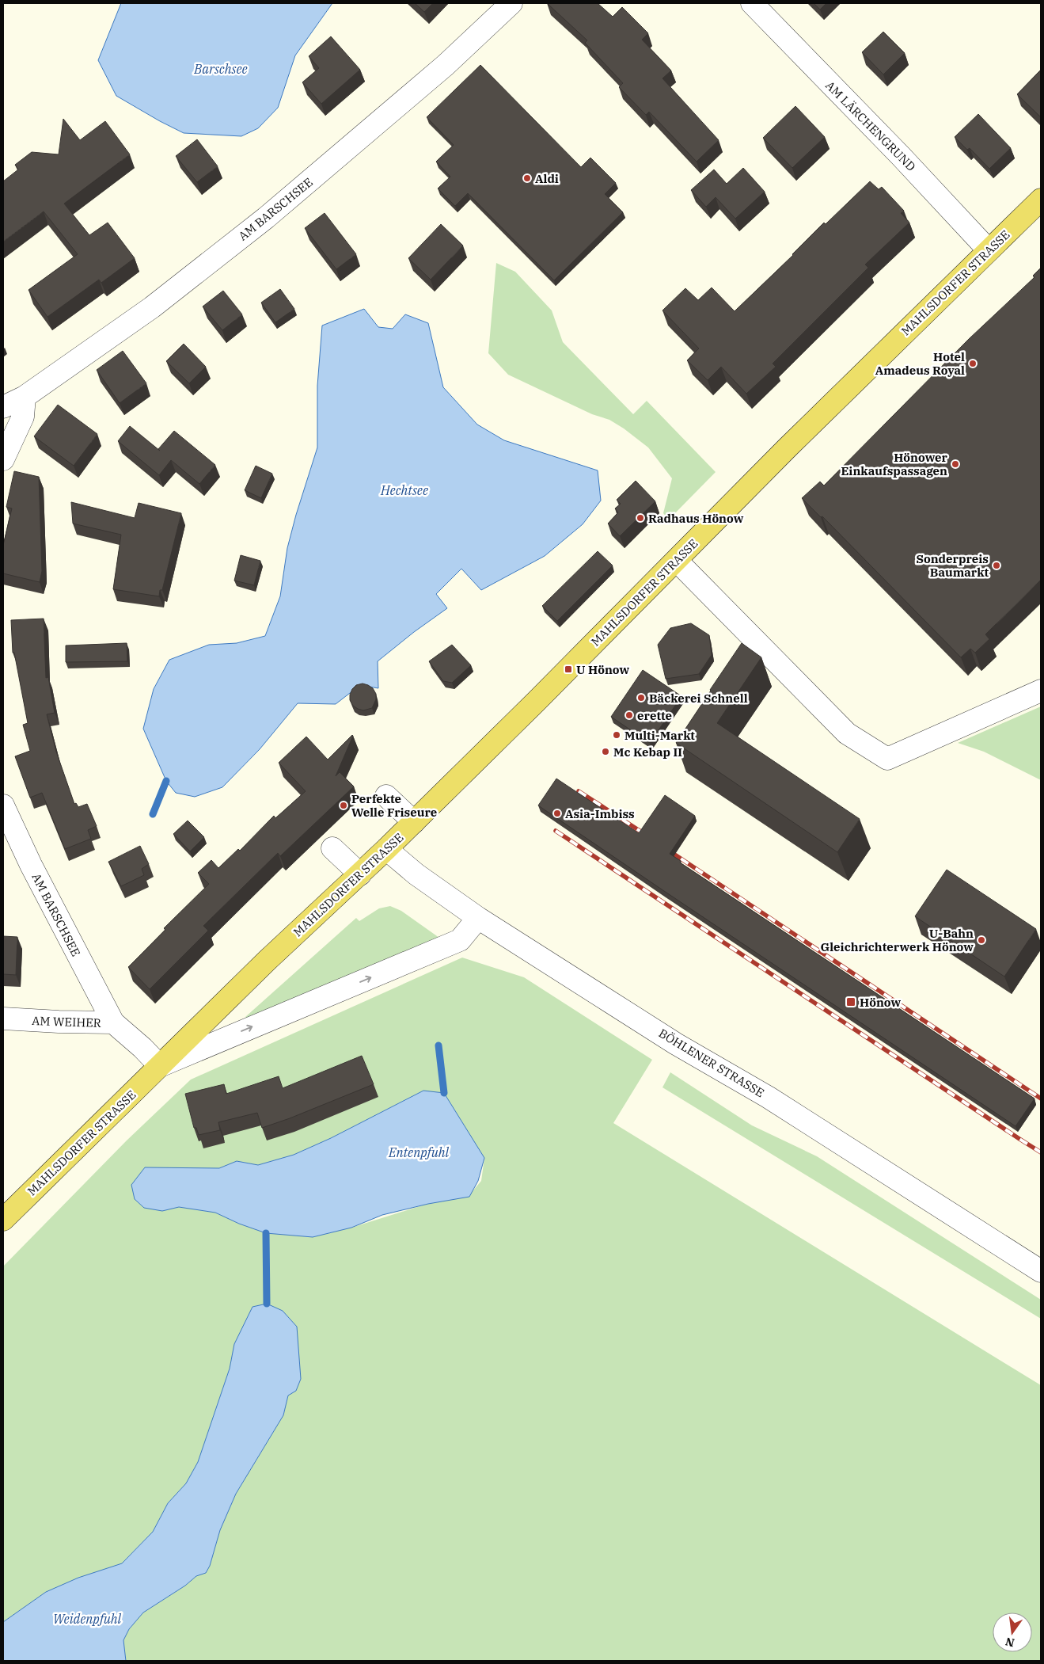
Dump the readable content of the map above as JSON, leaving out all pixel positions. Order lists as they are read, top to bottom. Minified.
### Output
{"streets":{"main road":["MAHLSDORFER STRASSE"],"street":["AM LÄRCHENGRUND","AM BARSCHSEE","AM WEIHER","BÖHLENER STRASSE"]},"crossings":[["AM LÄRCHENGRUND","MAHLSDORFER STRASSE"],["AM BARSCHSEE","AM WEIHER"],["MAHLSDORFER STRASSE","AM WEIHER"],["MAHLSDORFER STRASSE","BÖHLENER STRASSE"]],"water":["Barschsee","Hechtsee","Entenpfuhl","Weidenpfuhl"],"places":{"other":["Aldi","Hotel Amadeus Royal","Hönower Einkaufspassagen","Radhaus Hönow","Sonderpreis Baumarkt","Bäckerei Schnell","erette","Multi-Markt","Mc Kebap II","Perfekte Welle Friseure","Asia-Imbiss","U-Bahn Gleichrichterwerk Hönow"],"transit":["U Hönow","Hönow"]},"north":"bottom"}
